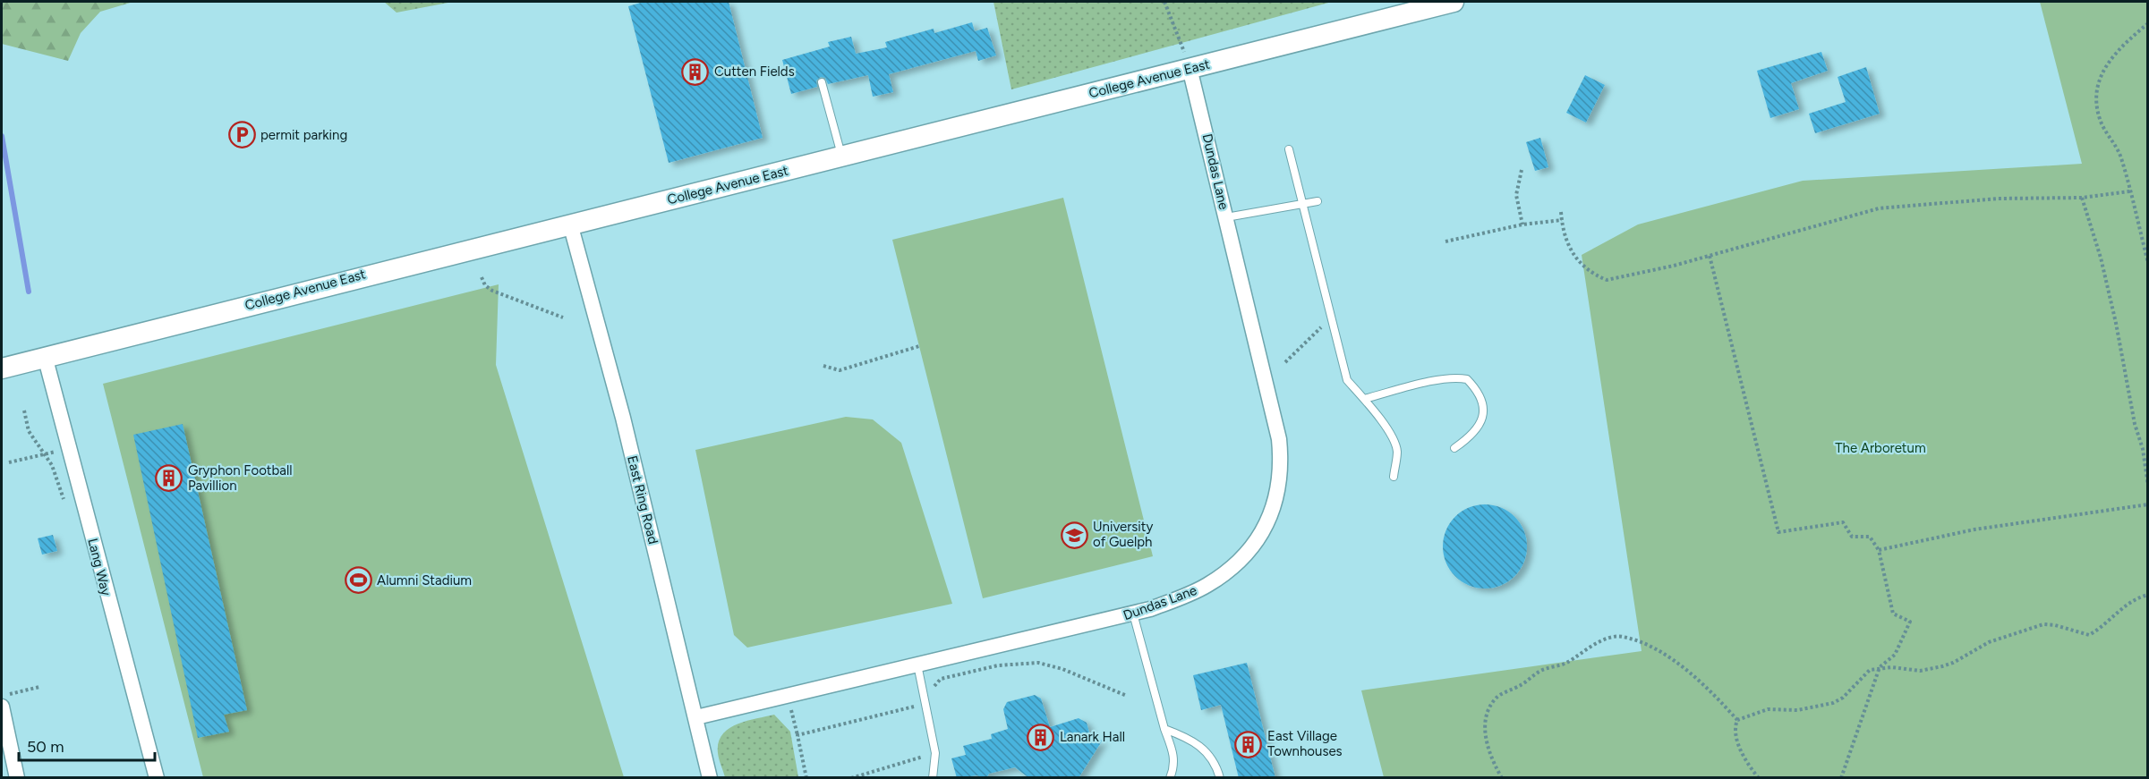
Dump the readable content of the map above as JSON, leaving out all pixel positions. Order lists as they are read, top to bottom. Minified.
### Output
{"streets":{"street":["College Avenue East","Dundas Lane","East Ring Road","Lang Way"]},"crossings":[["College Avenue East","Dundas Lane"],["College Avenue East","East Ring Road"],["College Avenue East","Lang Way"],["Dundas Lane","East Ring Road"]],"parks":["The Arboretum"],"places":{"building":["Cutten Fields","Gryphon Football Pavillion","Lanark Hall","East Village Townhouses"],"parking":["permit parking"],"school or university":["University of Guelph"],"sports":["Alumni Stadium"]},"scale_bar":"50 m"}
